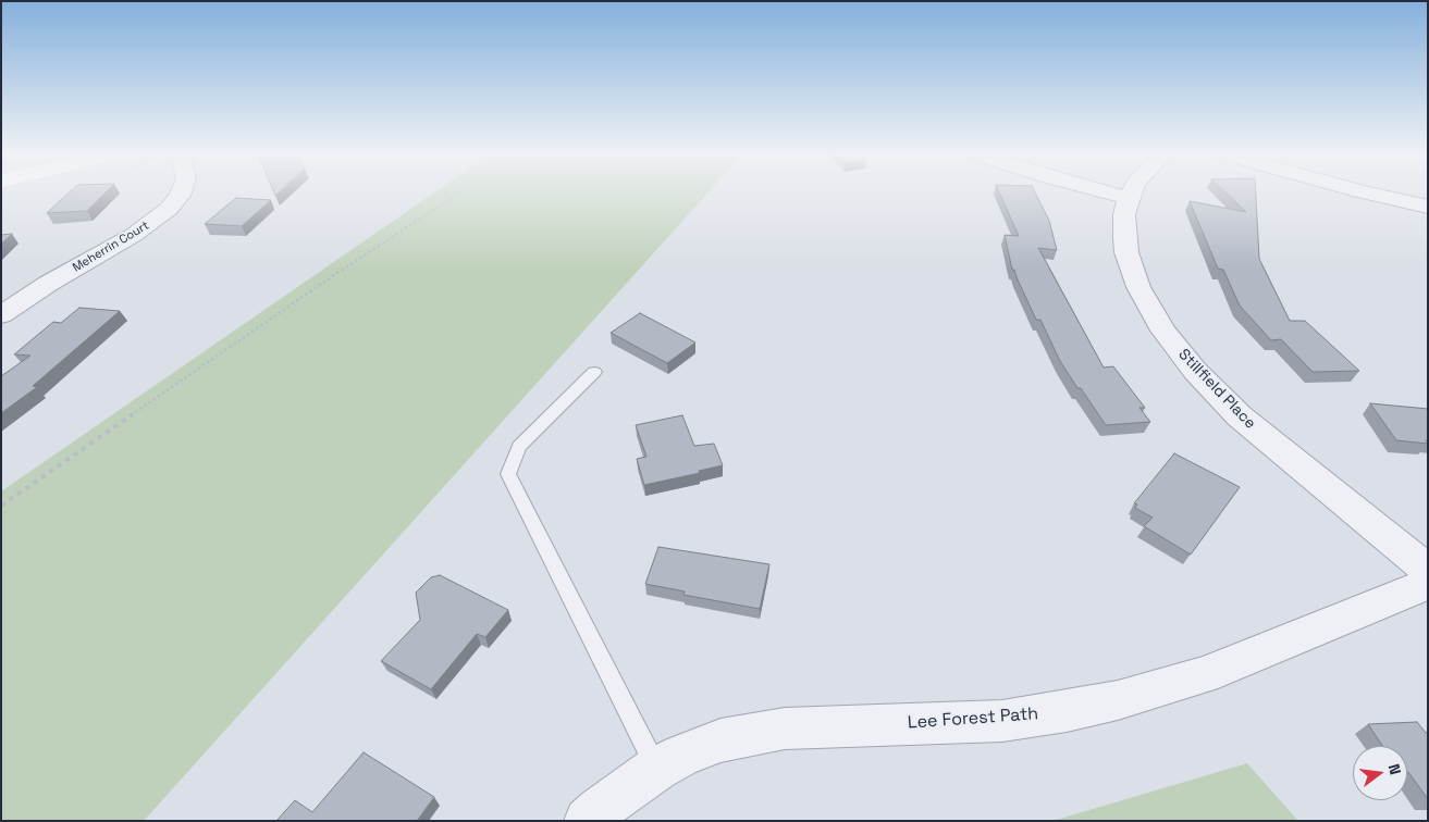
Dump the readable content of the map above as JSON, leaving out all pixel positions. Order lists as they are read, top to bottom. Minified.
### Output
{"streets":{"street":["Meherrin Court","Stillfield Place","Lee Forest Path"]},"north":"right"}
